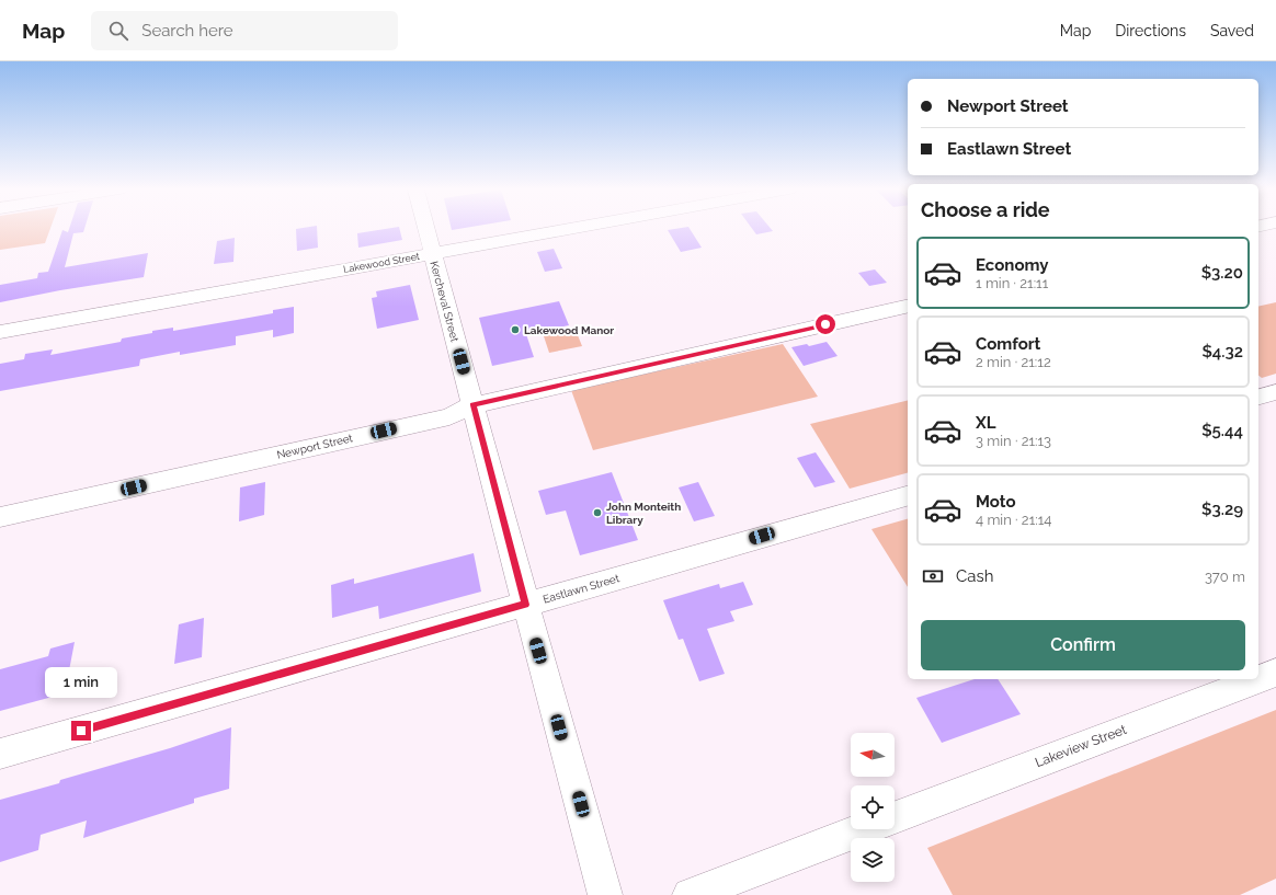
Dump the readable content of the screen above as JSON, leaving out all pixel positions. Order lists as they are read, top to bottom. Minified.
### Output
{"streets":{"street":["Lakewood Street","Kercheval Street","Newport Street","Eastlawn Street","Lakeview Street"]},"crossings":[["Lakewood Street","Kercheval Street"],["Kercheval Street","Newport Street"],["Kercheval Street","Eastlawn Street"]],"places":["Lakewood Manor","John Monteith Library"],"north":"left","page":{"header":"Map","search":"Search here","nav":["Map","Directions","Saved"],"banner":["Newport Street","Eastlawn Street"],"heading":"Choose a ride","list":[{"name":"Economy","note":"1 min · 21:11","value":"$3.20"},{"name":"Comfort","note":"2 min · 21:12","value":"$4.32"},{"name":"XL","note":"3 min · 21:13","value":"$5.44"},{"name":"Moto","note":"4 min · 21:14","value":"$3.29"}],"pay":["Cash","370 m"],"buttons":"Confirm","bubble":"1 min"}}
